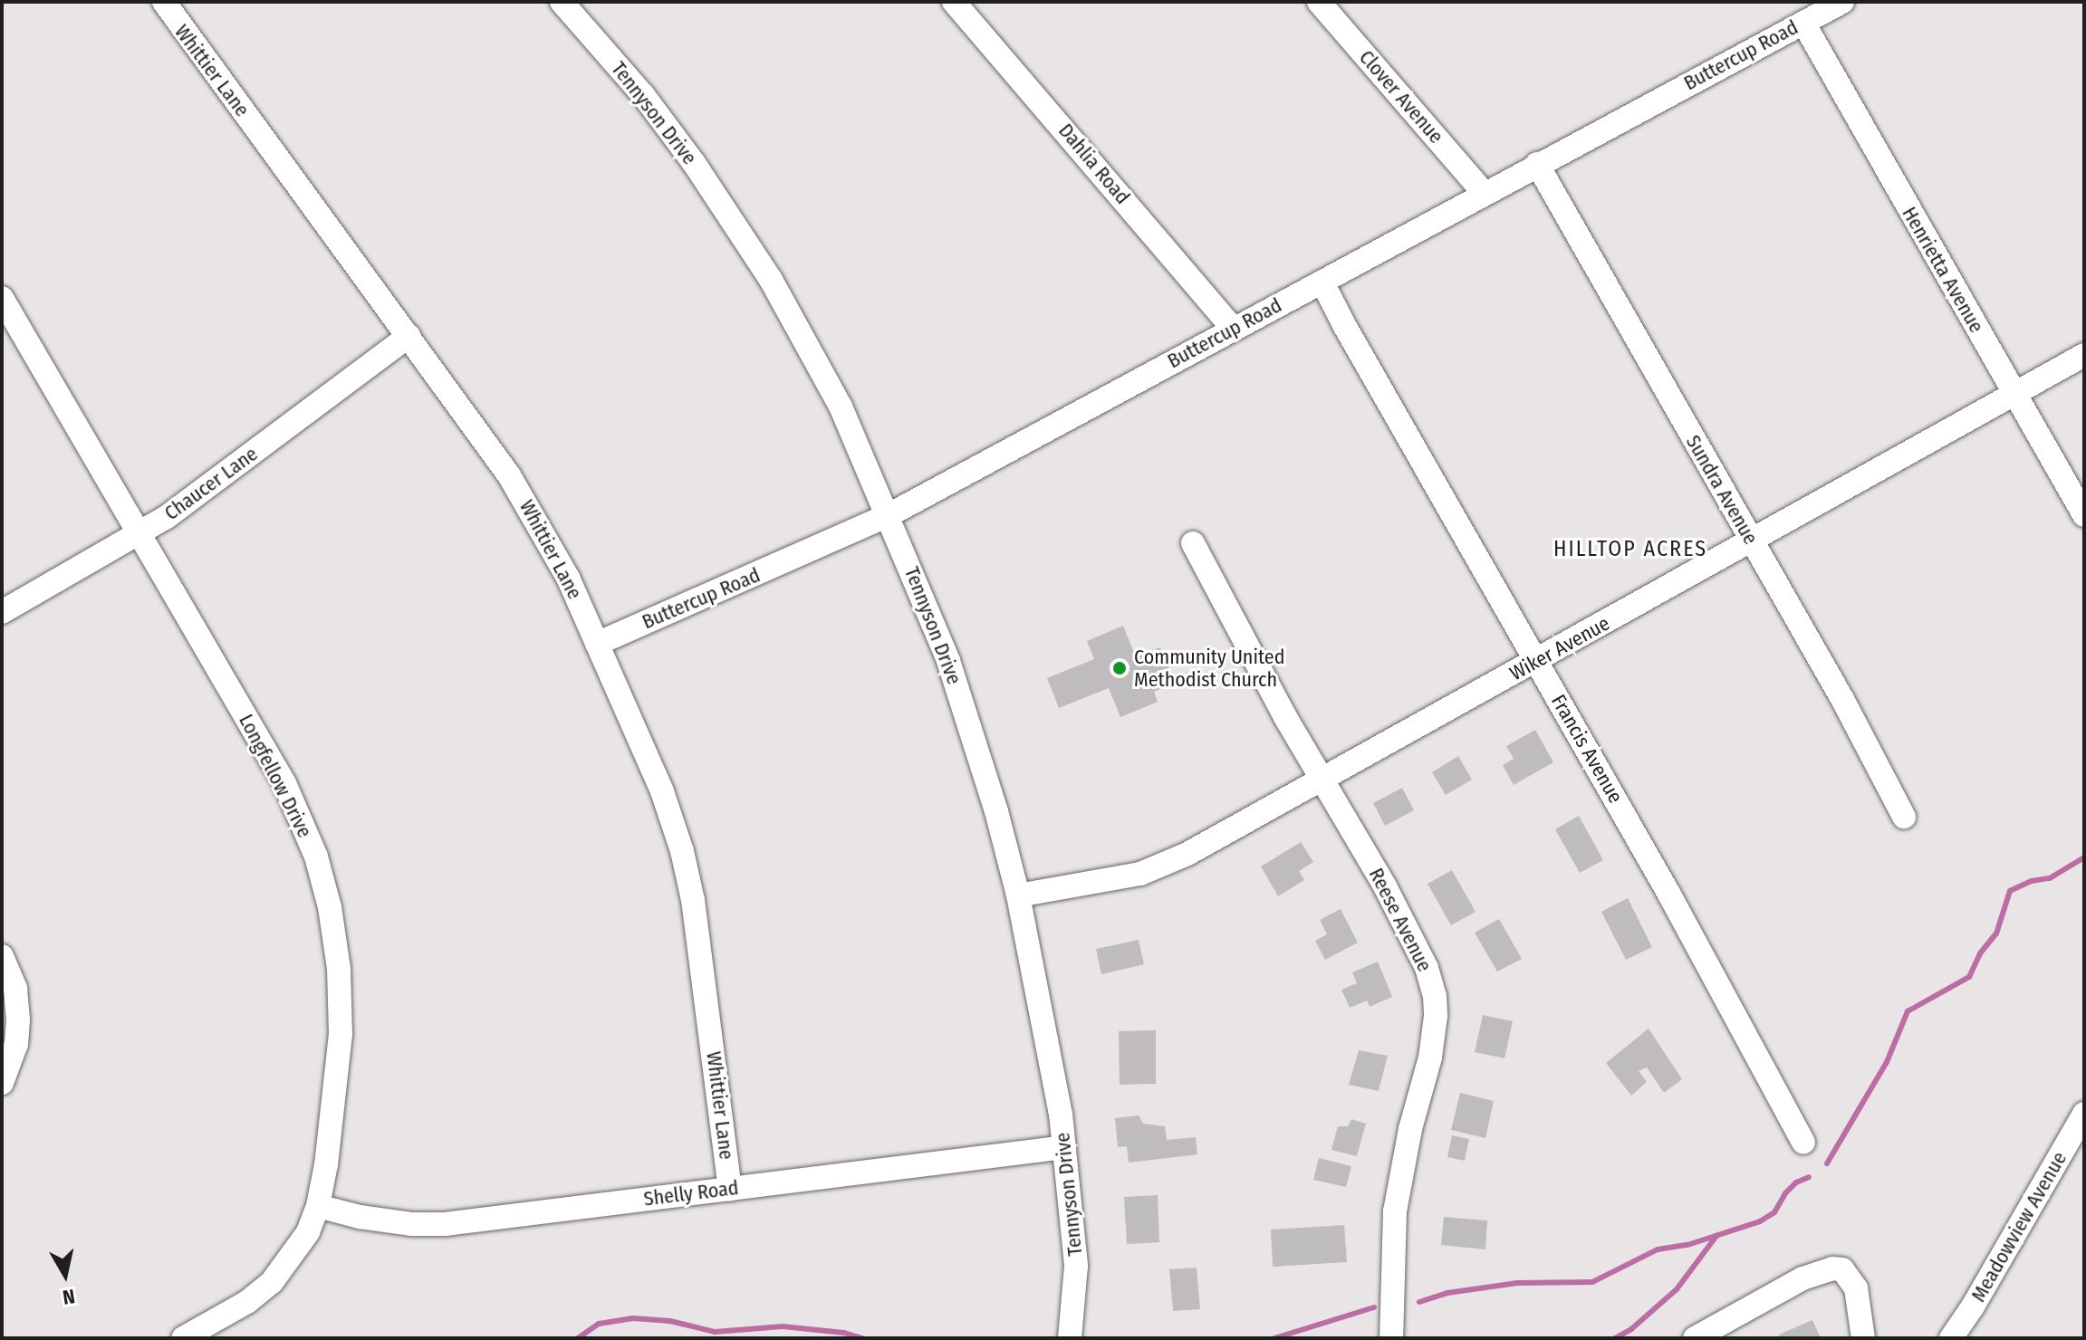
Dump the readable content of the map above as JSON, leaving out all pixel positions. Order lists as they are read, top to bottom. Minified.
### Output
{"streets":{"street":["Buttercup Road","Whittier Lane","Clover Avenue","Tennyson Drive","Dahlia Road","Henrietta Avenue","Chaucer Lane","Sundra Avenue","Wiker Avenue","Francis Avenue","Longfellow Drive","Reese Avenue","Shelly Road","Meadowview Avenue"]},"crossings":[["Buttercup Road","Whittier Lane"],["Buttercup Road","Clover Avenue"],["Buttercup Road","Tennyson Drive"],["Buttercup Road","Dahlia Road"],["Buttercup Road","Henrietta Avenue"],["Buttercup Road","Sundra Avenue"],["Buttercup Road","Francis Avenue"],["Whittier Lane","Chaucer Lane"],["Whittier Lane","Shelly Road"],["Tennyson Drive","Wiker Avenue"],["Tennyson Drive","Shelly Road"],["Henrietta Avenue","Wiker Avenue"],["Chaucer Lane","Longfellow Drive"],["Sundra Avenue","Wiker Avenue"],["Wiker Avenue","Francis Avenue"],["Wiker Avenue","Reese Avenue"],["Longfellow Drive","Shelly Road"]],"districts":["HILLTOP ACRES"],"places":["Community United Methodist Church"],"north":"bottom"}
